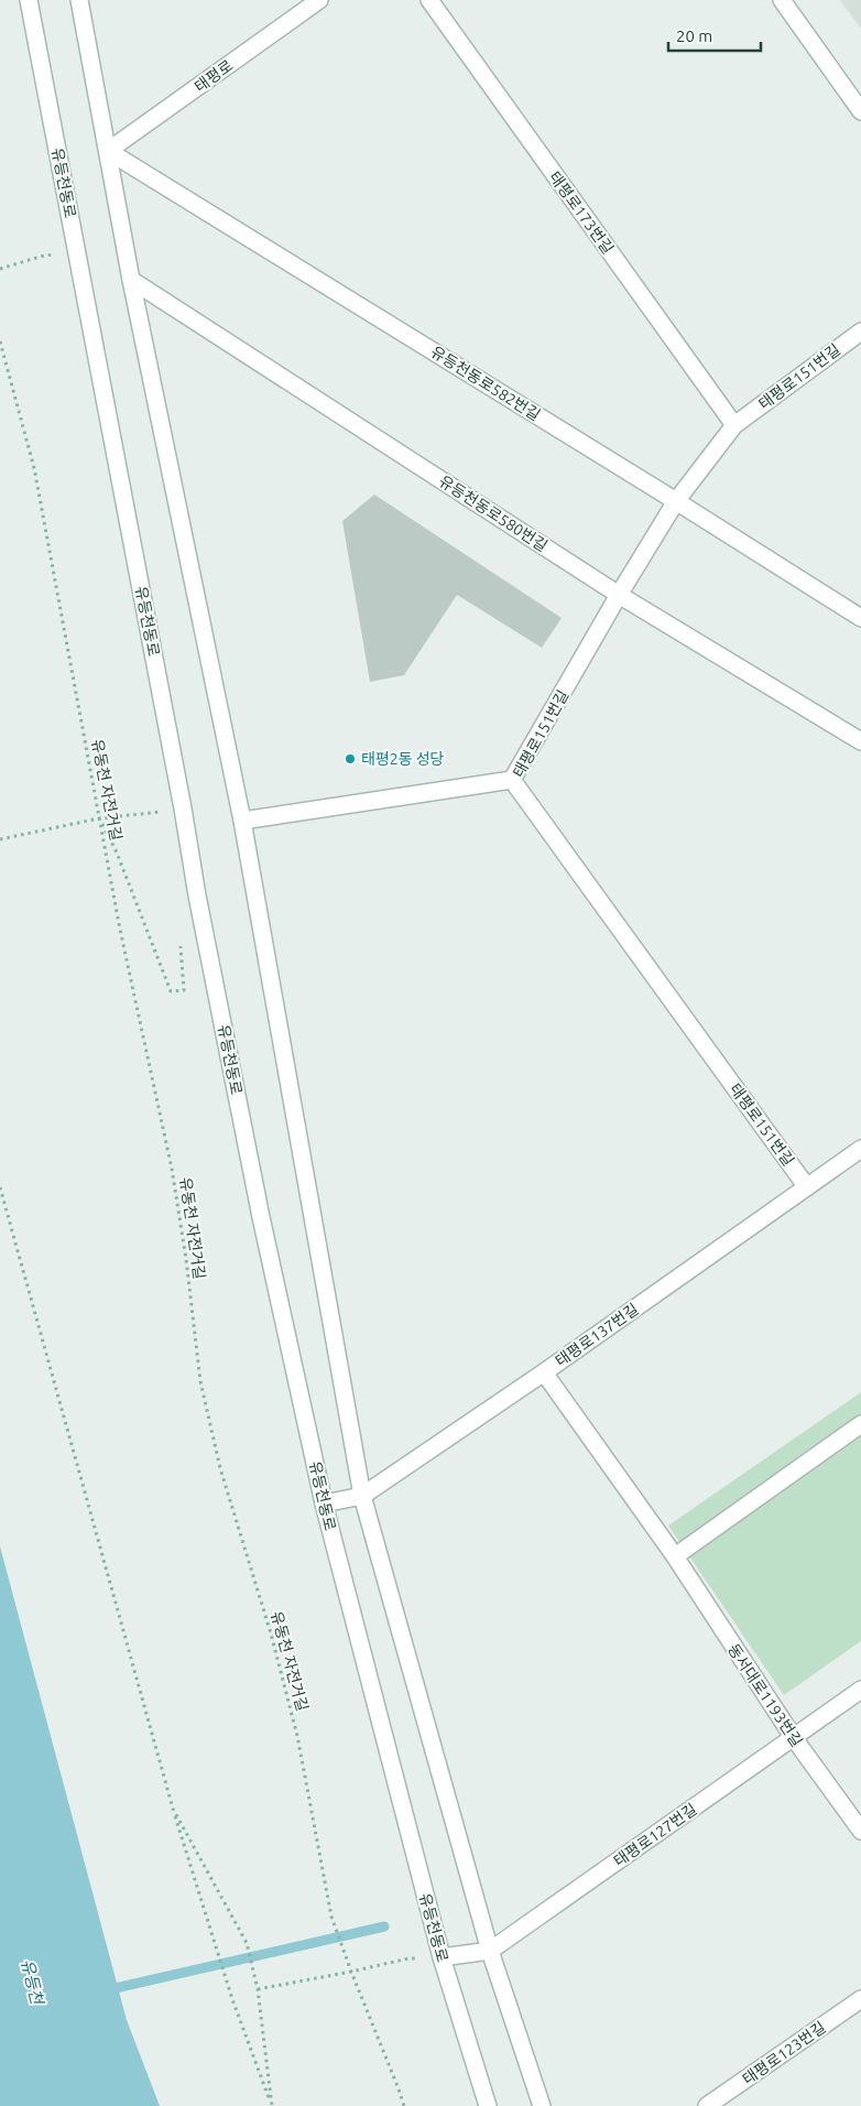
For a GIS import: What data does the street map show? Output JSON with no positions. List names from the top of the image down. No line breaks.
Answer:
{"streets":{"street":["태평로","유등천동로","태평로173번길","태평로151번길","유등천동로582번길","유등천동로580번길","태평로137번길","동서대로1193번길","태평로127번길","태평로123번길"],"path":["유동천 자전거길"]},"crossings":[["태평로","유등천동로582번길"],["유등천동로","태평로137번길"],["유등천동로","태평로127번길"],["태평로173번길","태평로151번길"],["태평로151번길","유등천동로582번길"],["태평로151번길","유등천동로580번길"],["태평로151번길","태평로137번길"],["태평로137번길","동서대로1193번길"],["동서대로1193번길","태평로127번길"]],"water":["유등천"],"places":["태평2동 성당"],"scale_bar":"20 m"}
